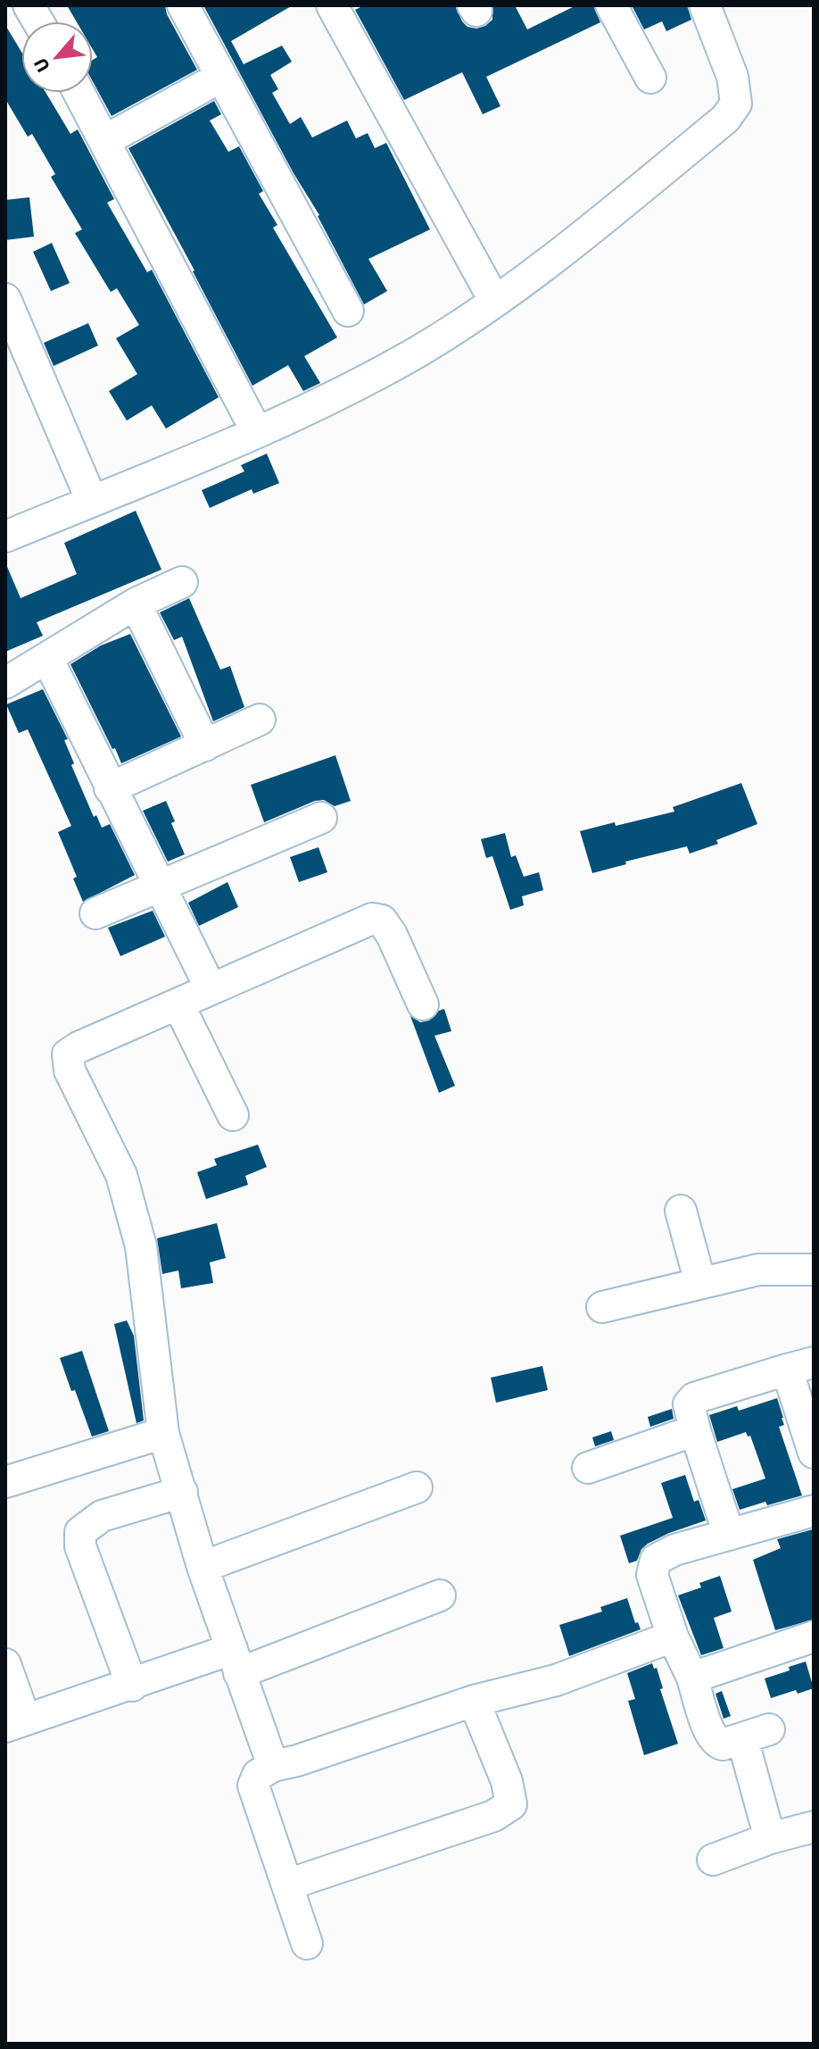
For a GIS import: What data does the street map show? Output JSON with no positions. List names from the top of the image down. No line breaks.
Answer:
{"north":"bottom left"}
